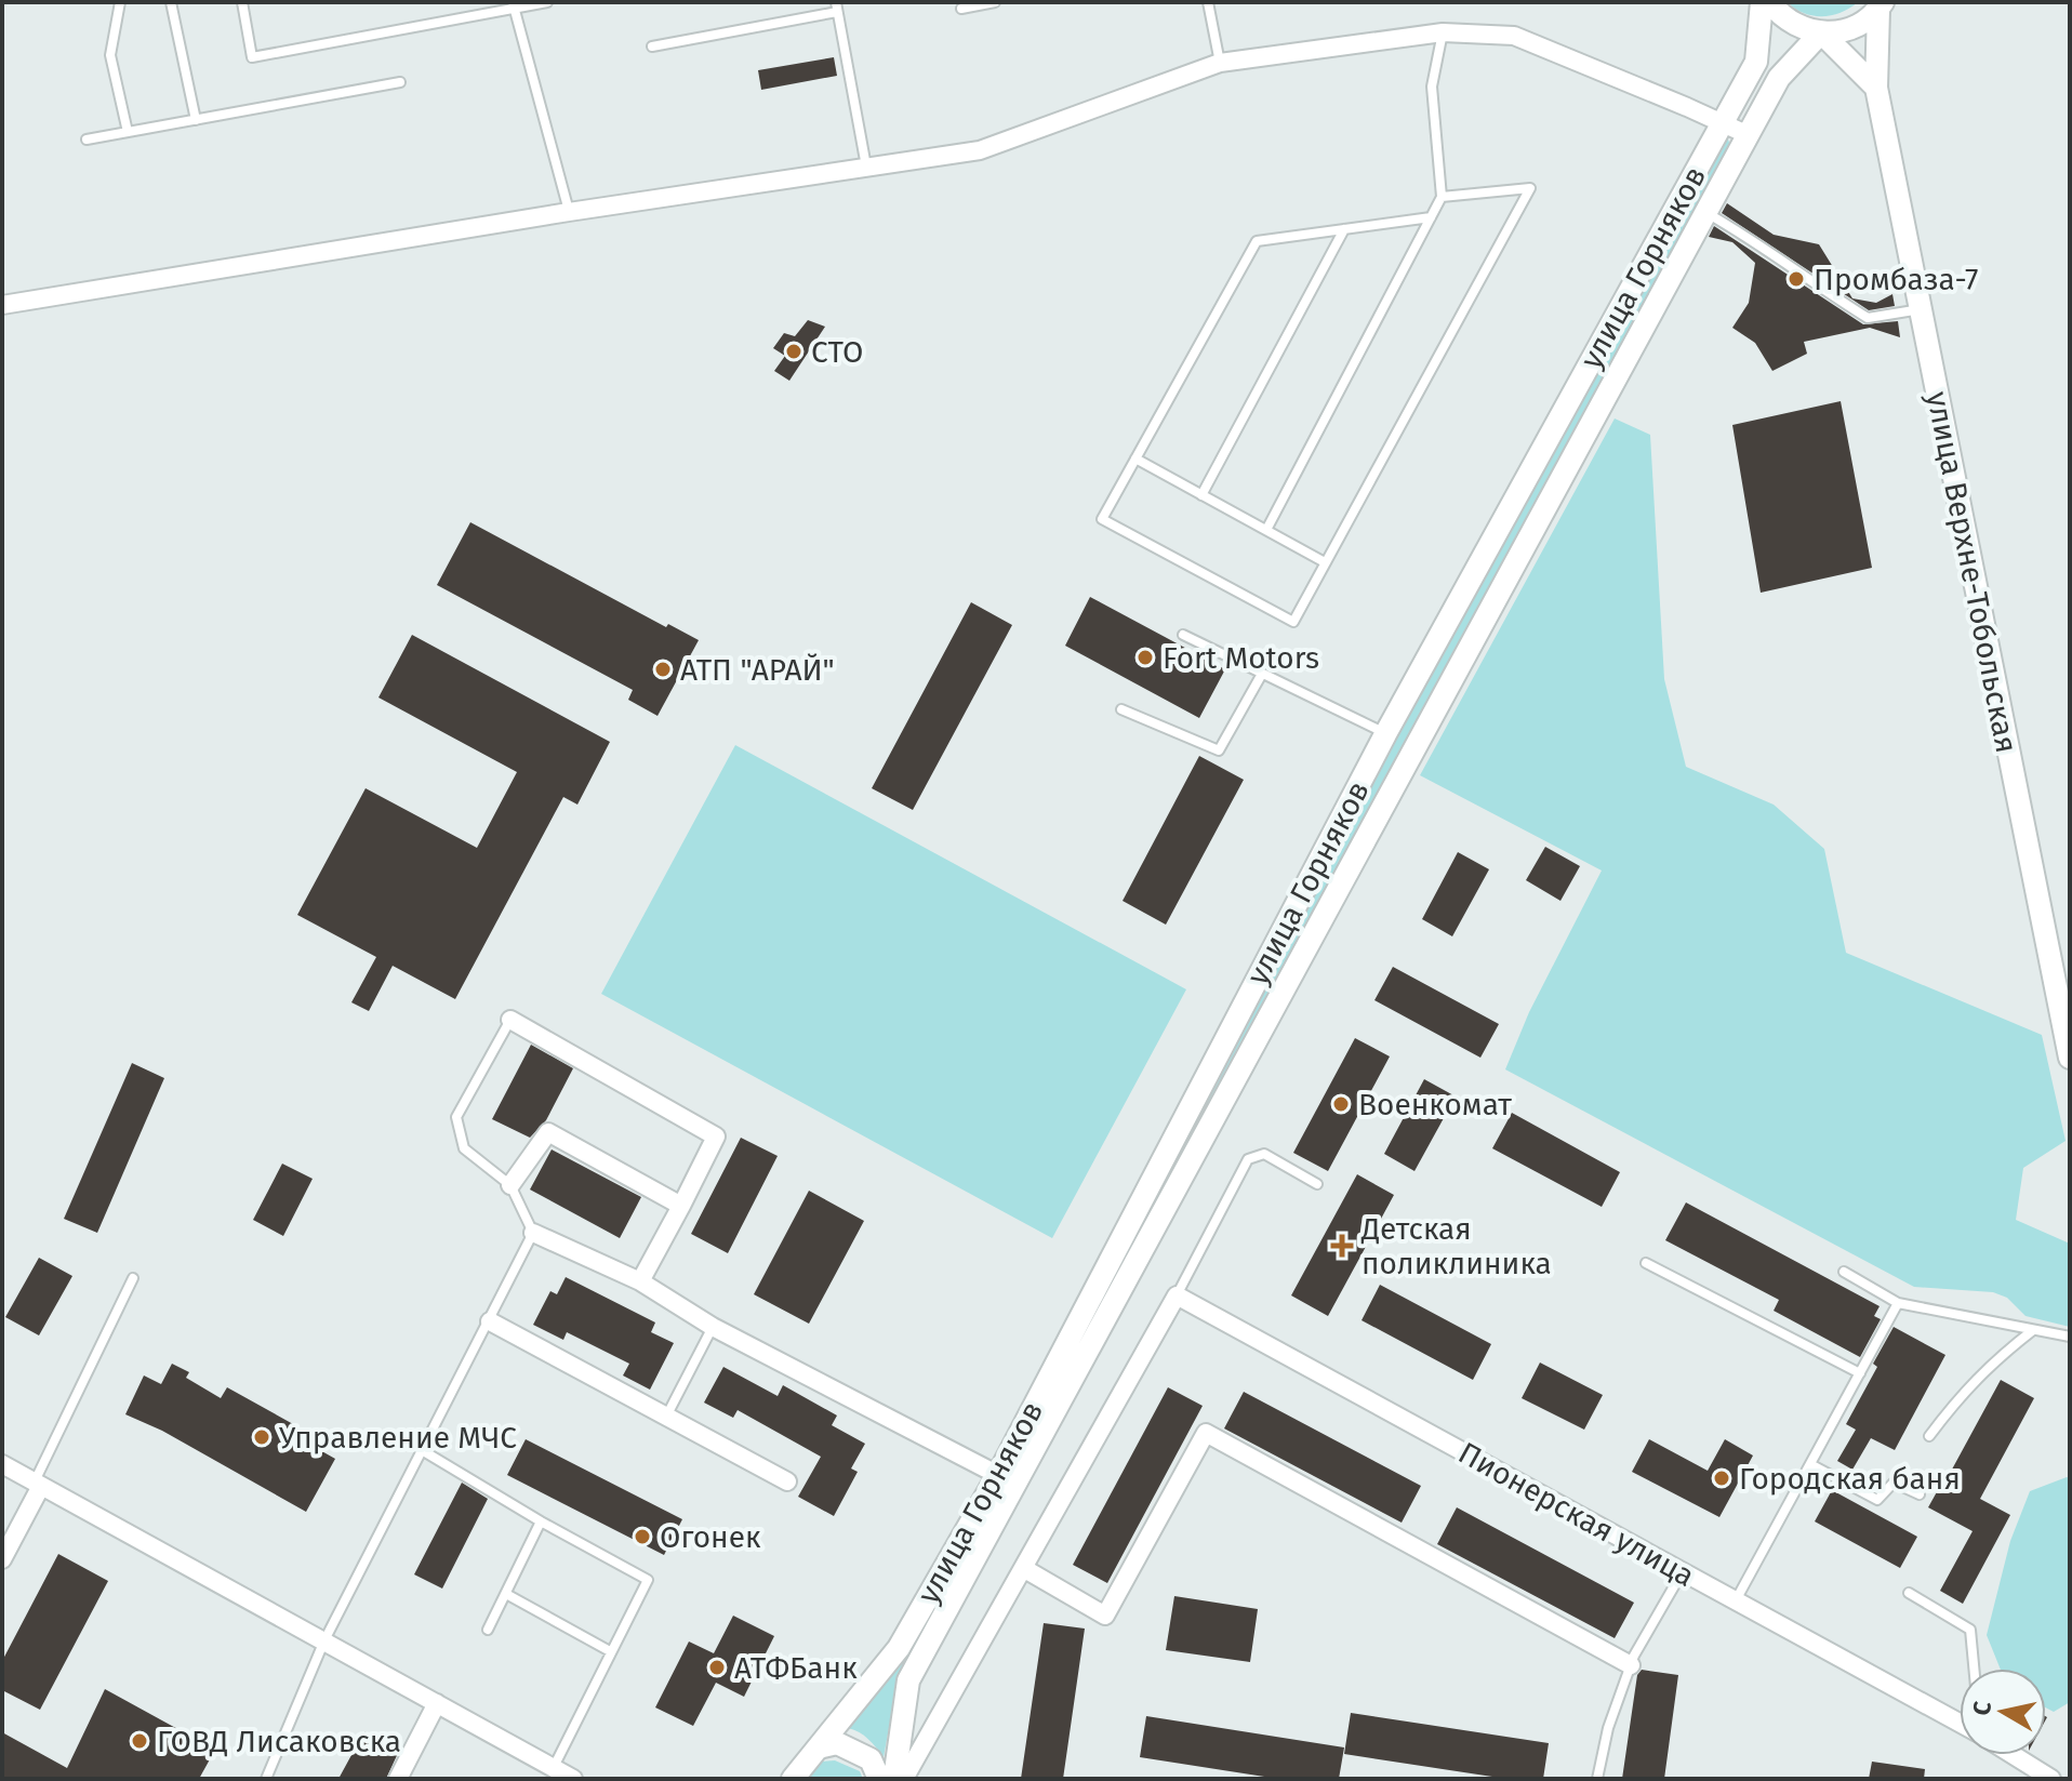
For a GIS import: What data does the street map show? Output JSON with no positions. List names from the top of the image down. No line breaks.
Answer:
{"streets":{"street":["улица Горняков","улица Верхне-Тобольская","Пионерская улица"]},"places":{"other":["Промбаза-7","СТО","Fort Motors","АТП \"АРАЙ\"","Военкомат","Управление МЧС","Городская баня","Огонек","АТФБанк","ГОВД Лисаковска"],"health":["Детская поликлиника"]},"north":"left"}
